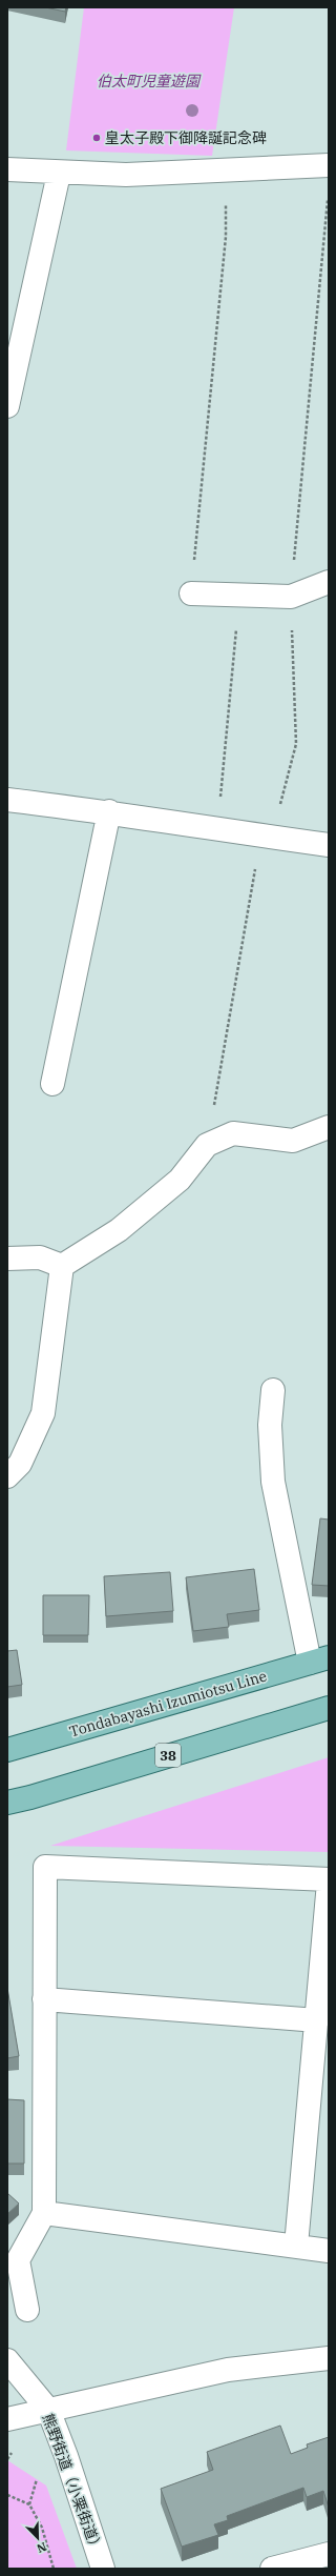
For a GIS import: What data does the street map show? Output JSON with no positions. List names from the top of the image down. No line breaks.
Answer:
{"streets":{"main road":["Tondabayashi Izumiotsu Line","38"],"street":["熊野街道（小栗街道）"]},"parks":["伯太町児童遊園"],"places":["皇太子殿下御降誕記念碑"],"north":"bottom right"}
